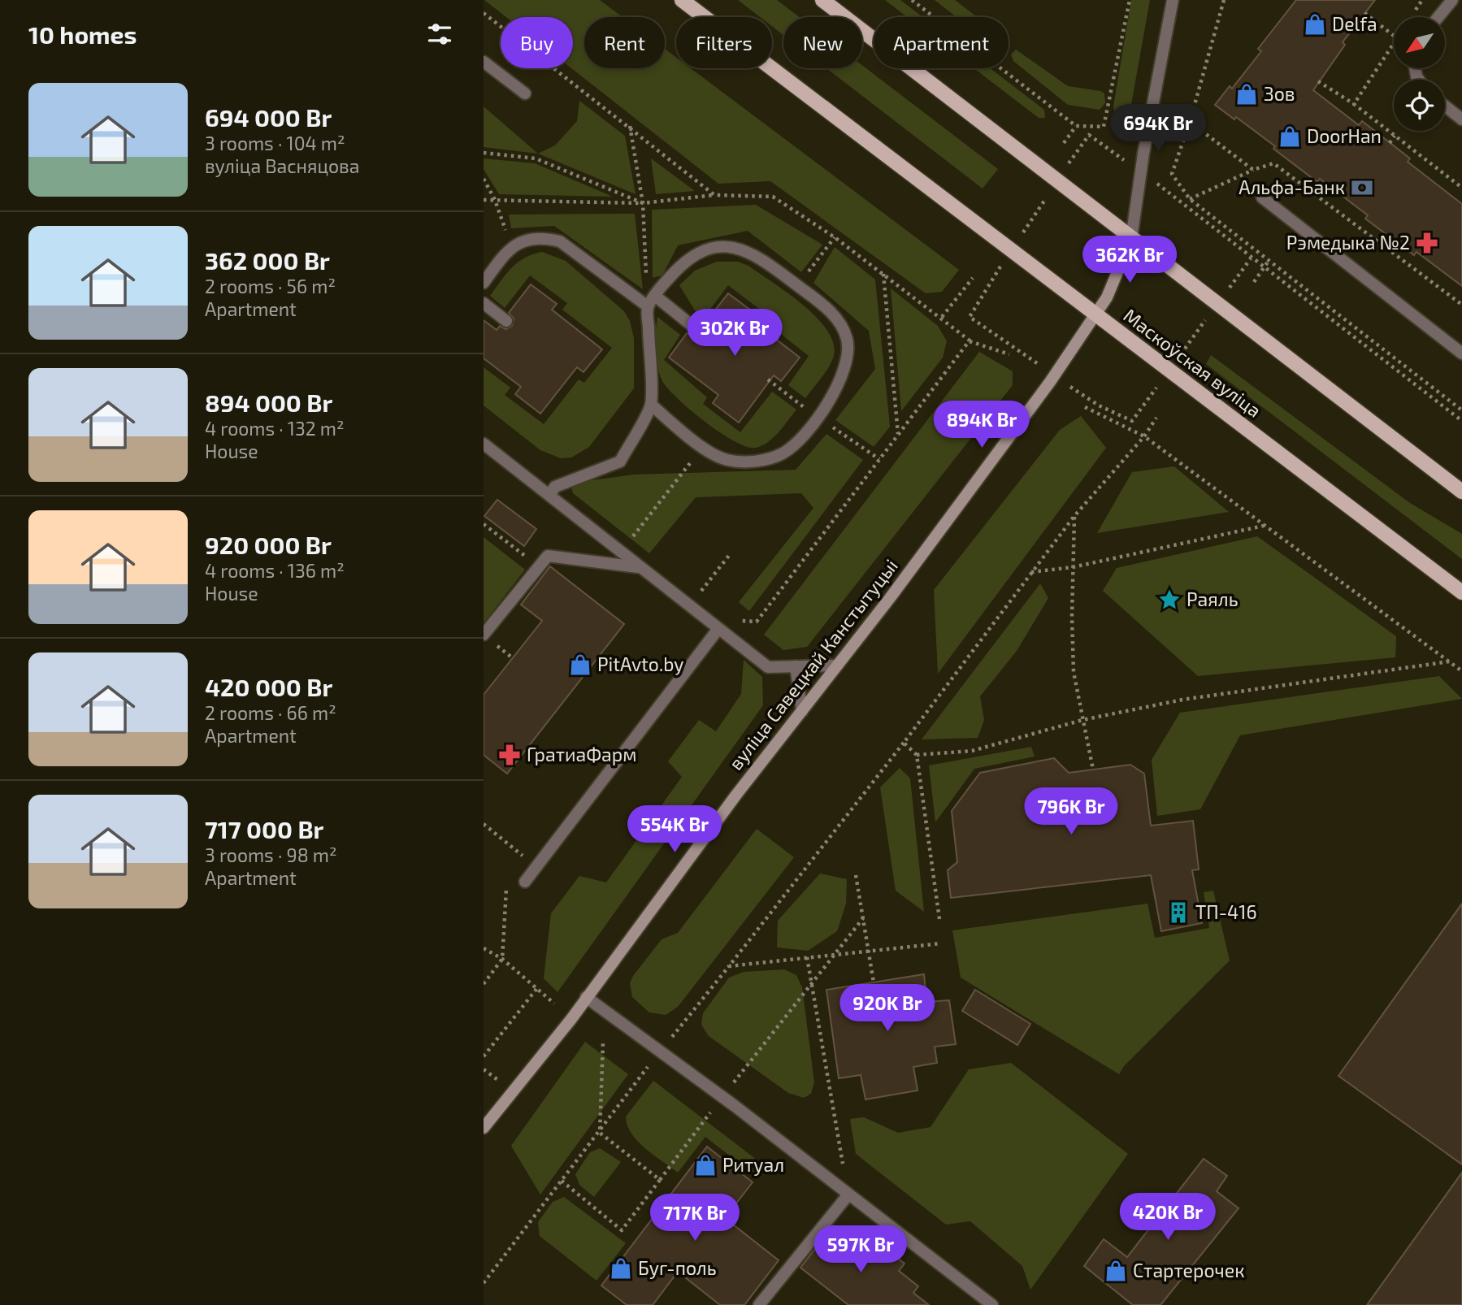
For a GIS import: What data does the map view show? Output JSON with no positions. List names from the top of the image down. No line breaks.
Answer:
{"streets":{"main road":["Маскоўская вуліца","вуліца Савецкай Канстытуцыі"]},"crossings":[["Маскоўская вуліца","вуліца Савецкай Канстытуцыі"]],"places":{"shop":["Delfa","Зов","DoorHan","PitAvto.by","Ритуал","Буг-поль","Стартерочек"],"bank":["Альфа-Банк"],"pharmacy":["Рэмедыка №2","ГратиаФарм"],"place":["Раяль"],"building":["ТП-416"]},"north":"bottom left","page":{"heading":"10 homes","chip":["Buy","Rent","Filters","New","Apartment"],"list":[{"name":"694 000 Br","note":"3 rooms · 104 m² · вуліца Васняцова"},{"name":"362 000 Br","note":"2 rooms · 56 m² · Apartment"},{"name":"894 000 Br","note":"4 rooms · 132 m² · House"},{"name":"920 000 Br","note":"4 rooms · 136 m² · House"},{"name":"420 000 Br","note":"2 rooms · 66 m² · Apartment"},{"name":"717 000 Br","note":"3 rooms · 98 m² · Apartment"}],"price":["694K Br","362K Br","302K Br","894K Br","796K Br","554K Br","920K Br","420K Br","717K Br","597K Br"]}}
